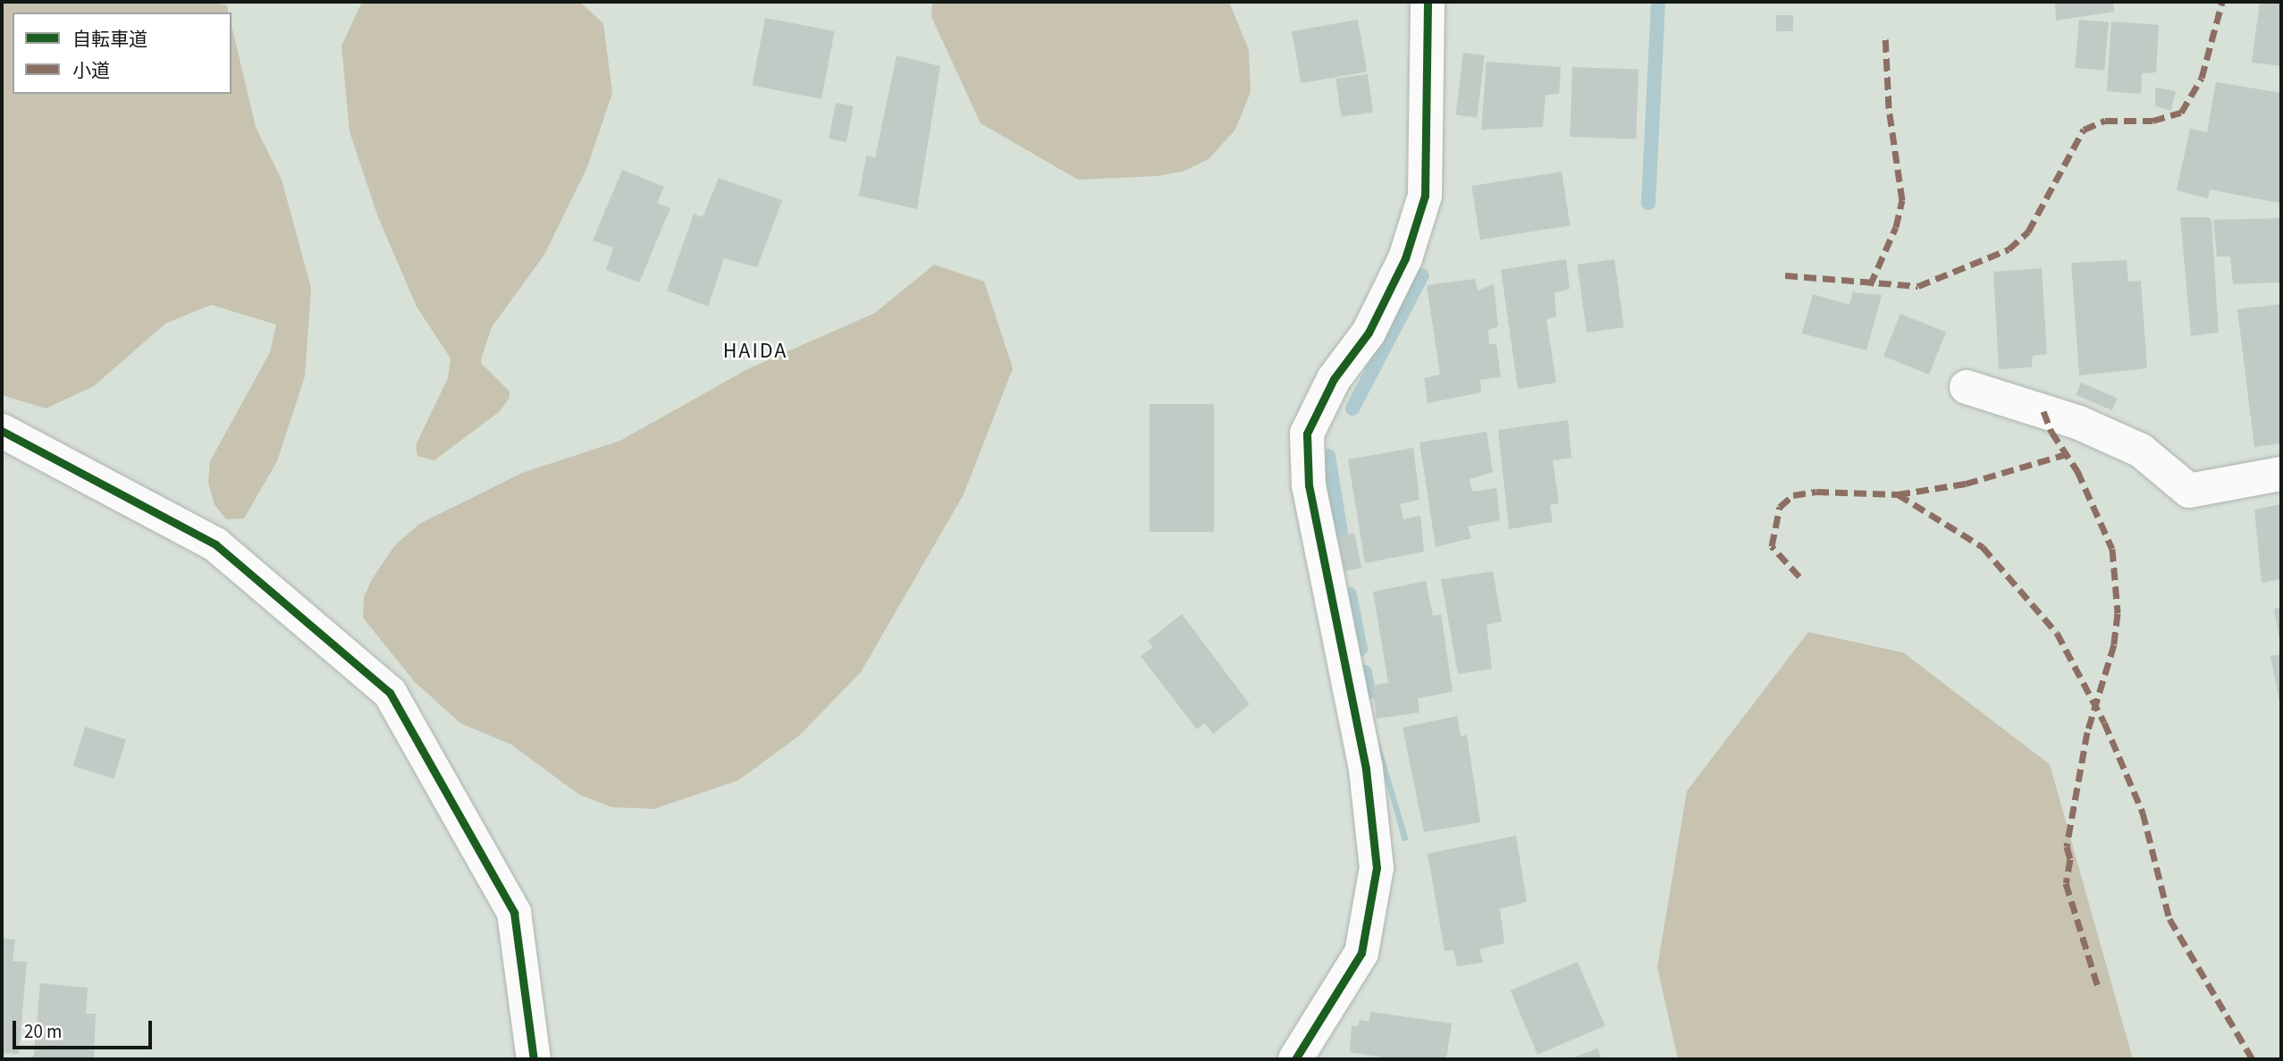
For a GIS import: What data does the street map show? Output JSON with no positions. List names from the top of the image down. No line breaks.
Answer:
{"districts":["HAIDA"],"legend":["自転車道","小道"],"scale_bar":"20 m"}
